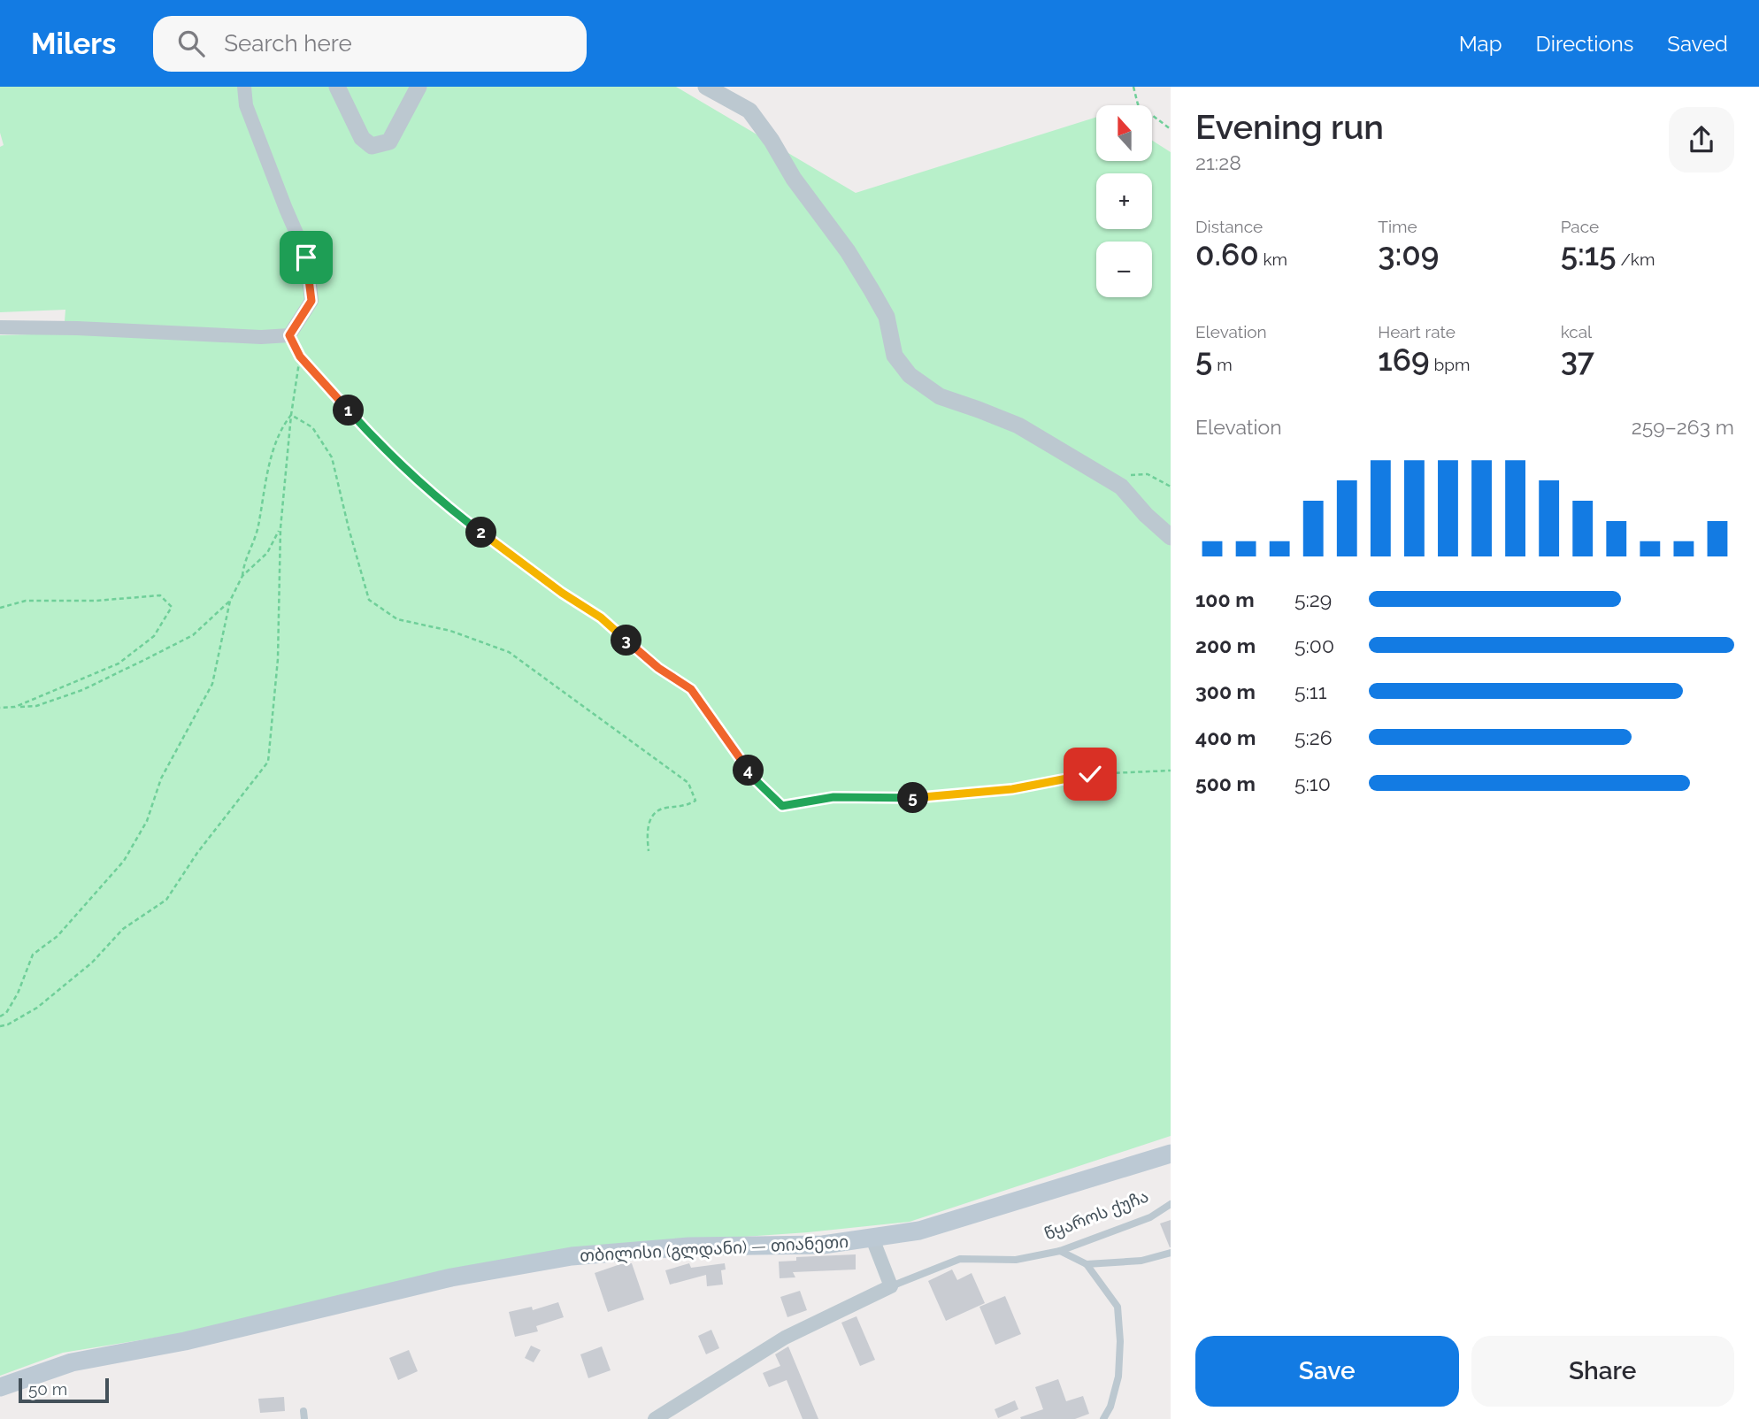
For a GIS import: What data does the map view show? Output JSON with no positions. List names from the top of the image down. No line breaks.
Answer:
{"streets":{"main road":["თბილისი (გლდანი) — თიანეთი"],"street":["წყაროს ქუჩა"]},"scale_bar":"50 m","north":"top","page":{"header":"Milers","search":"Search here","nav":["Map","Directions","Saved"],"heading":["Evening run","21:28"],"map_buttons":["+","−"],"stats":[["Distance","0.60 km"],["Time","3:09"],["Pace","5:15 /km"],["Elevation","5 m"],["Heart rate","169 bpm"],["kcal","37"]],"pins":["1","2","3","4","5"],"chart":["Elevation","259–263 m"],"list":[{"name":"100 m","note":"5:29"},{"name":"200 m","note":"5:00"},{"name":"300 m","note":"5:11"},{"name":"400 m","note":"5:26"},{"name":"500 m","note":"5:10"}],"buttons":["Save","Share"],"scale":"50 m"}}
